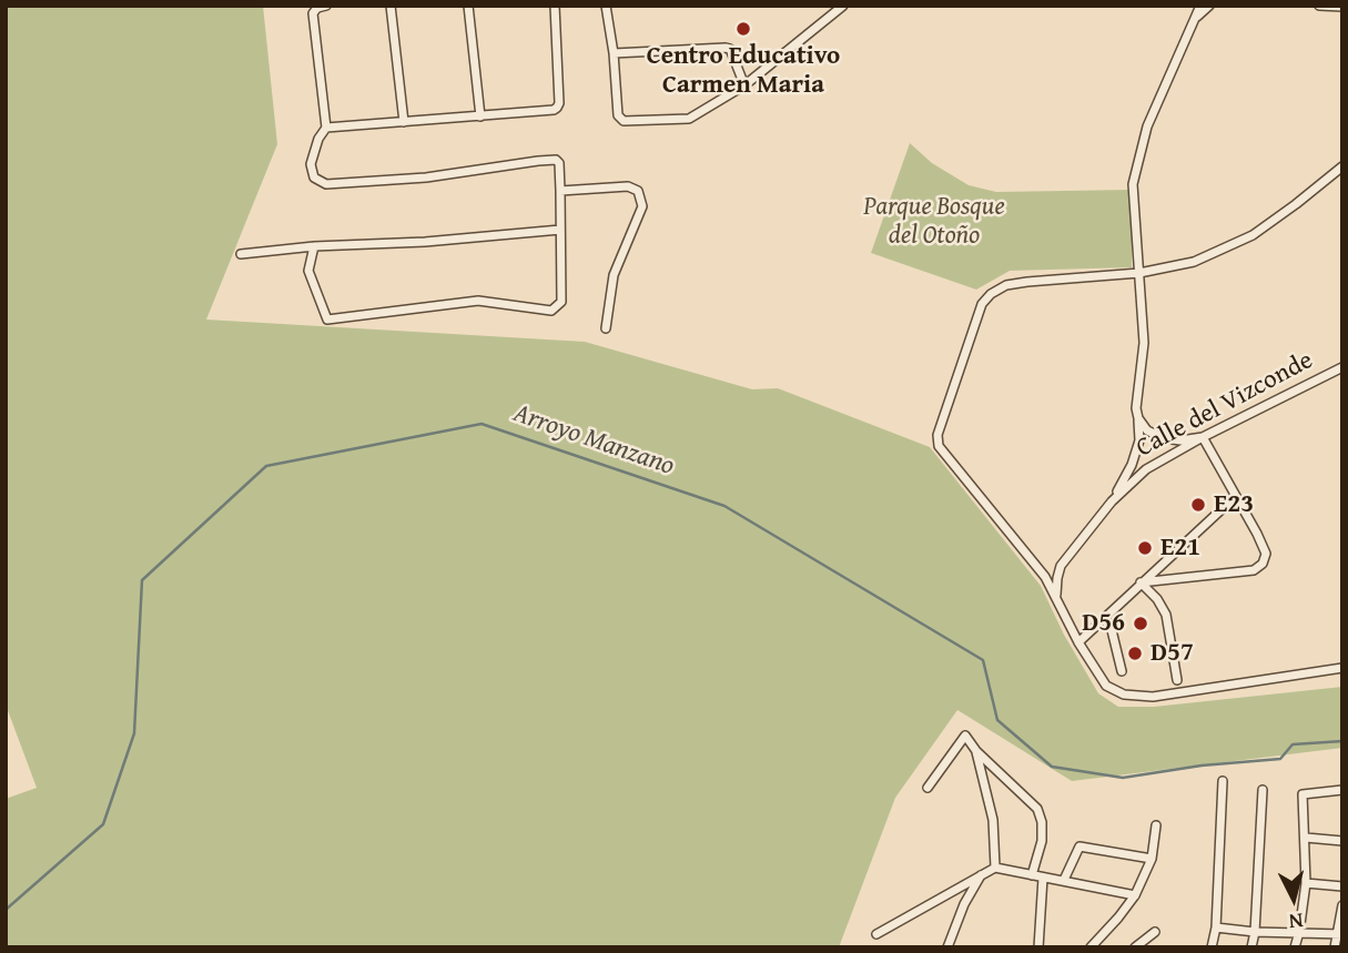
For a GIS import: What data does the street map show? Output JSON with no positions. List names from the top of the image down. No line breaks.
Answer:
{"streets":{"street":["Calle del Vizconde"]},"water":["Arroyo Manzano"],"parks":["Parque Bosque del Otoño"],"places":["Centro Educativo Carmen Maria","E23","E21","D56","D57"],"north":"bottom"}
